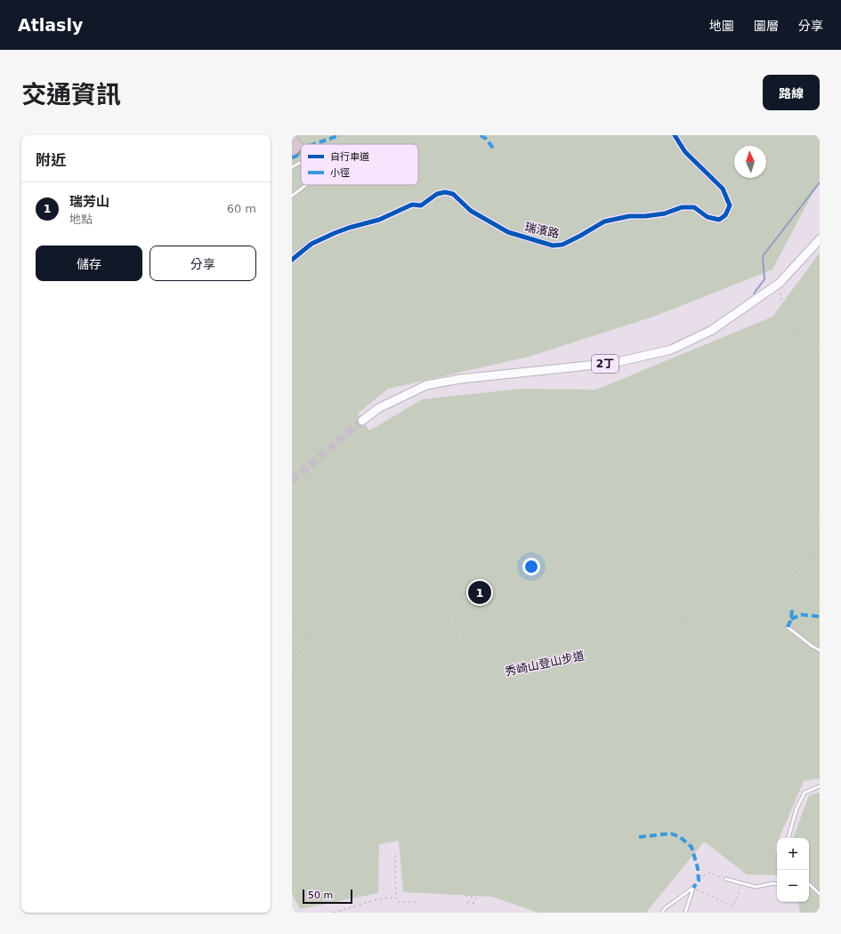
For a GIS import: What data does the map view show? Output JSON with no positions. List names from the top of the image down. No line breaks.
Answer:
{"streets":{"main road":["2丁"],"street":["瑞濱路"],"path":["秀崎山登山步道"]},"legend":["自行車道","小徑"],"scale_bar":"50 m","north":"top","page":{"header":"Atlasly","nav":["地圖","圖層","分享"],"title":"交通資訊","buttons":["路線",["儲存","分享"]],"heading":"附近","list":[{"mark":"1","name":"瑞芳山","note":"地點","value":"60 m"}],"pins":"1","map_buttons":["+","−"],"scale":"50 m"}}
